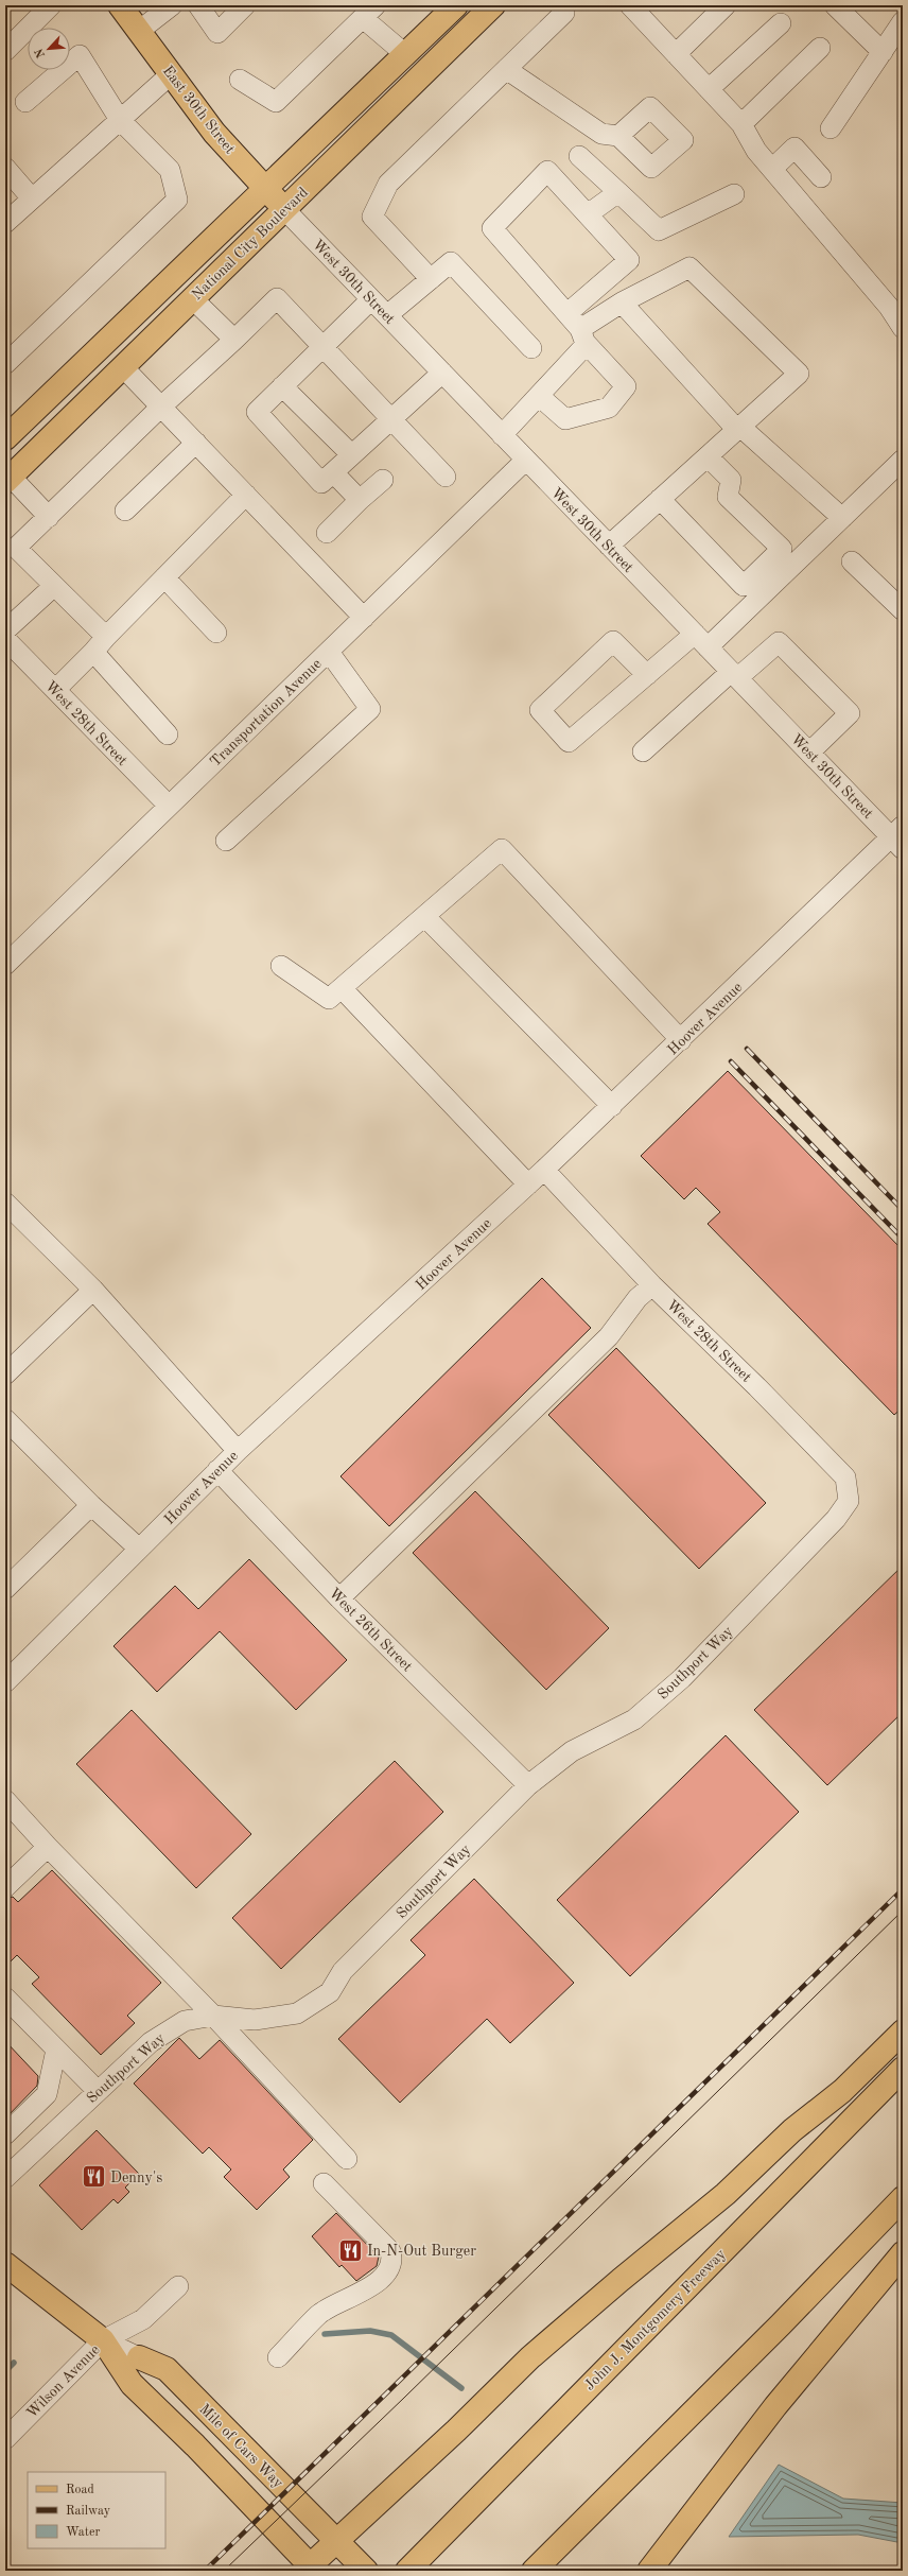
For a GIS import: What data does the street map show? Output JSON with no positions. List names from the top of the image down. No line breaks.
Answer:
{"streets":{"main road":["East 30th Street","National City Boulevard","John J. Montgomery Freeway","Mile of Cars Way"],"street":["West 30th Street","Transportation Avenue","West 28th Street","Hoover Avenue","West 26th Street","Southport Way","Wilson Avenue"]},"crossings":[["East 30th Street","National City Boulevard"],["East 30th Street","West 30th Street"],["National City Boulevard","West 30th Street"],["West 30th Street","Transportation Avenue"],["West 30th Street","Hoover Avenue"],["Transportation Avenue","West 28th Street"],["West 28th Street","Hoover Avenue"],["West 28th Street","Southport Way"],["Hoover Avenue","West 26th Street"],["West 26th Street","Southport Way"],["Wilson Avenue","Mile of Cars Way"]],"places":{"restaurant":["Denny's","In-N-Out Burger"]},"legend":["Road","Railway","Water"],"north":"bottom left"}
